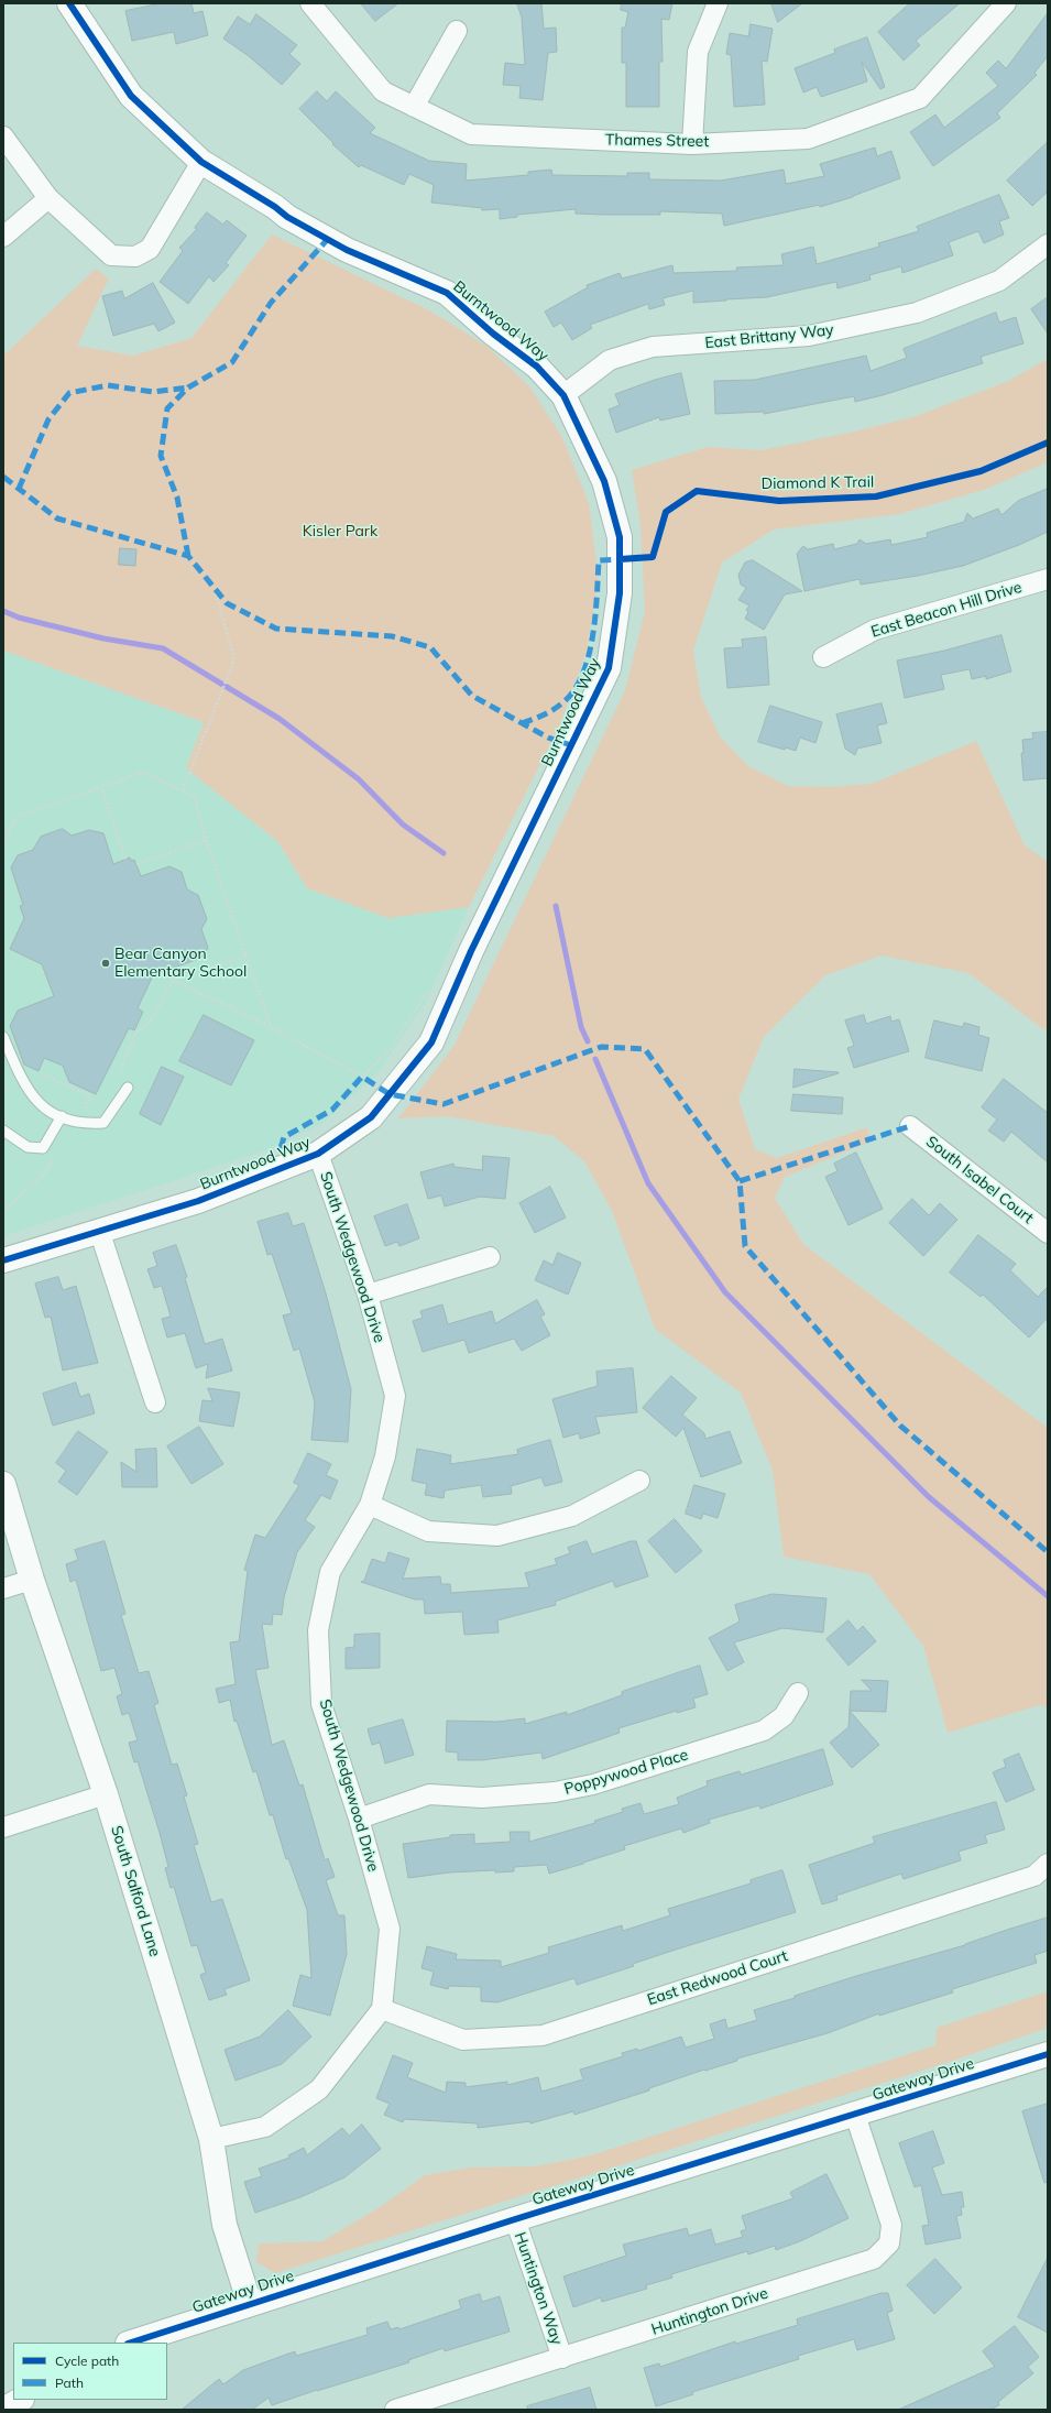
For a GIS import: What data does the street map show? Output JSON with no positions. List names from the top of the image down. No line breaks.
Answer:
{"streets":{"street":["Thames Street","Burntwood Way","East Brittany Way","East Beacon Hill Drive","South Isabel Court","South Wedgewood Drive","Poppywood Place","South Salford Lane","East Redwood Court","Gateway Drive","Huntington Way","Huntington Drive"],"cycle path":["Diamond K Trail"]},"crossings":[["Burntwood Way","East Brittany Way"],["Burntwood Way","South Wedgewood Drive"],["South Wedgewood Drive","Poppywood Place"],["South Wedgewood Drive","East Redwood Court"],["South Salford Lane","Gateway Drive"],["Gateway Drive","Huntington Way"],["Gateway Drive","Huntington Drive"],["Huntington Way","Huntington Drive"]],"parks":["Kisler Park"],"places":["Bear Canyon Elementary School"],"legend":["Cycle path","Path"]}
